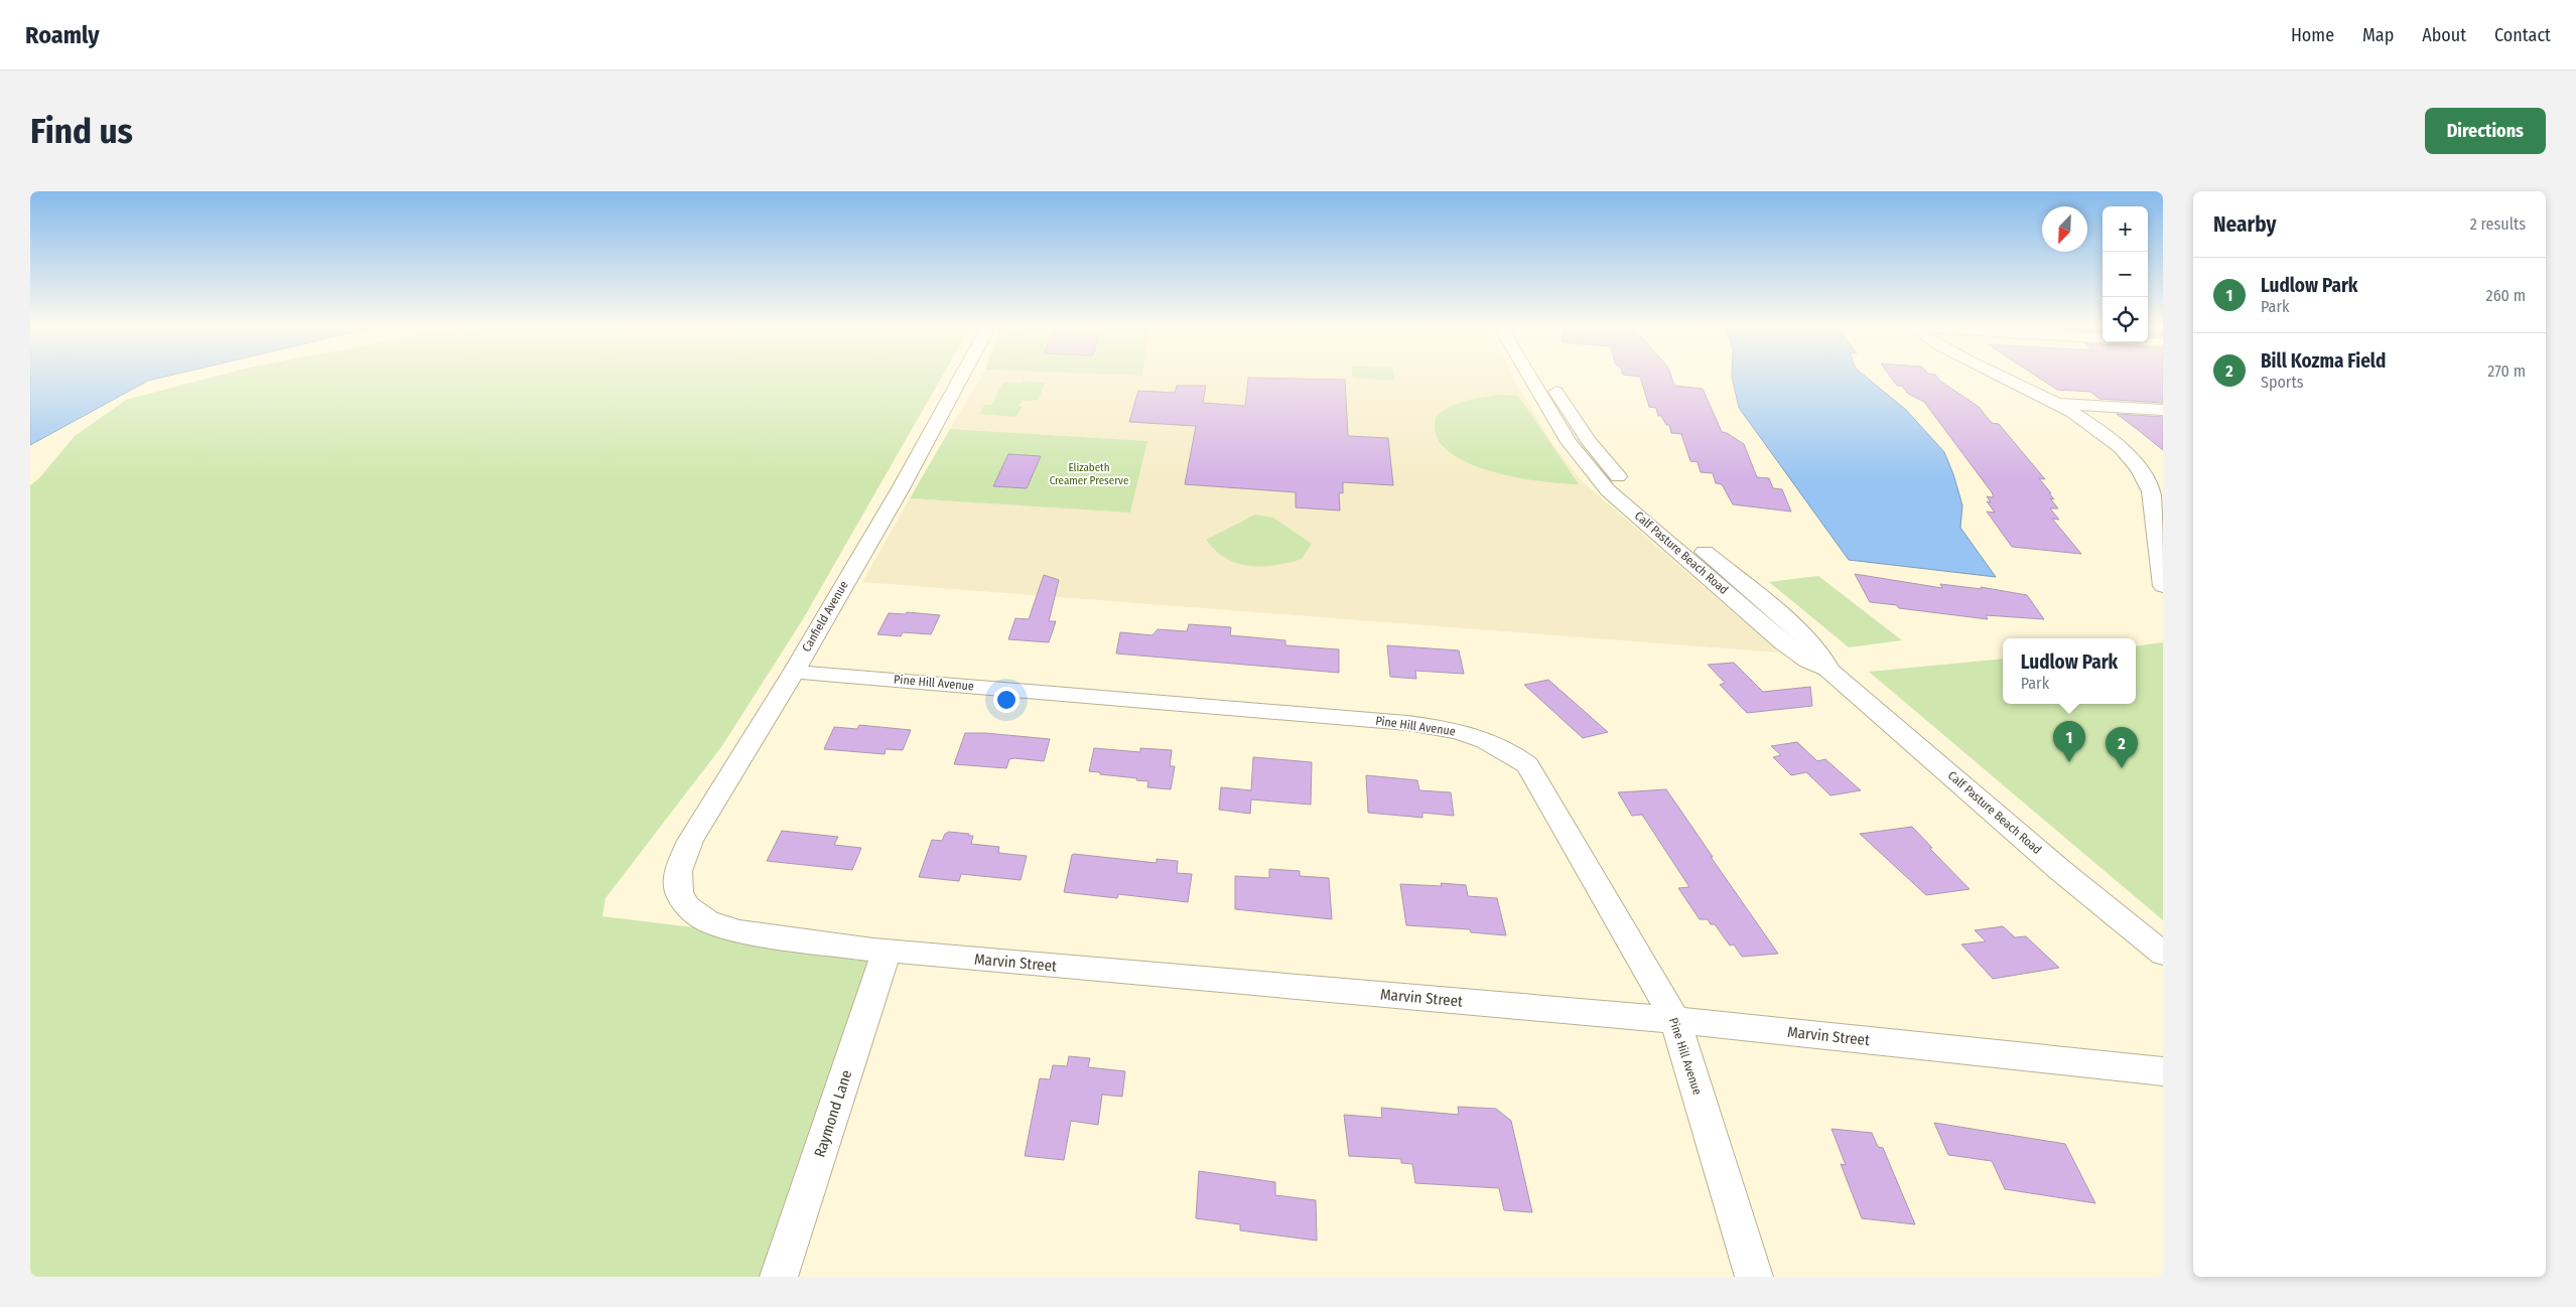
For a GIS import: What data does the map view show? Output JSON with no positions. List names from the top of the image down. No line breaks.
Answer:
{"streets":{"street":["Calf Pasture Beach Road","Canfield Avenue","Pine Hill Avenue","Marvin Street","Raymond Lane"]},"crossings":[["Canfield Avenue","Pine Hill Avenue"],["Canfield Avenue","Marvin Street"],["Pine Hill Avenue","Marvin Street"],["Marvin Street","Raymond Lane"]],"parks":["Elizabeth Creamer Preserve"],"north":"bottom left","page":{"header":"Roamly","nav":["Home","Map","About","Contact"],"buttons":"Directions","title":"Find us","heading":["Nearby","2 results"],"map_buttons":["+","−"],"list":[{"mark":"1","name":"Ludlow Park","note":"Park","value":"260 m"},{"mark":"2","name":"Bill Kozma Field","note":"Sports","value":"270 m"}],"popup":["Ludlow Park","Park"],"pins":["1","2"]}}
